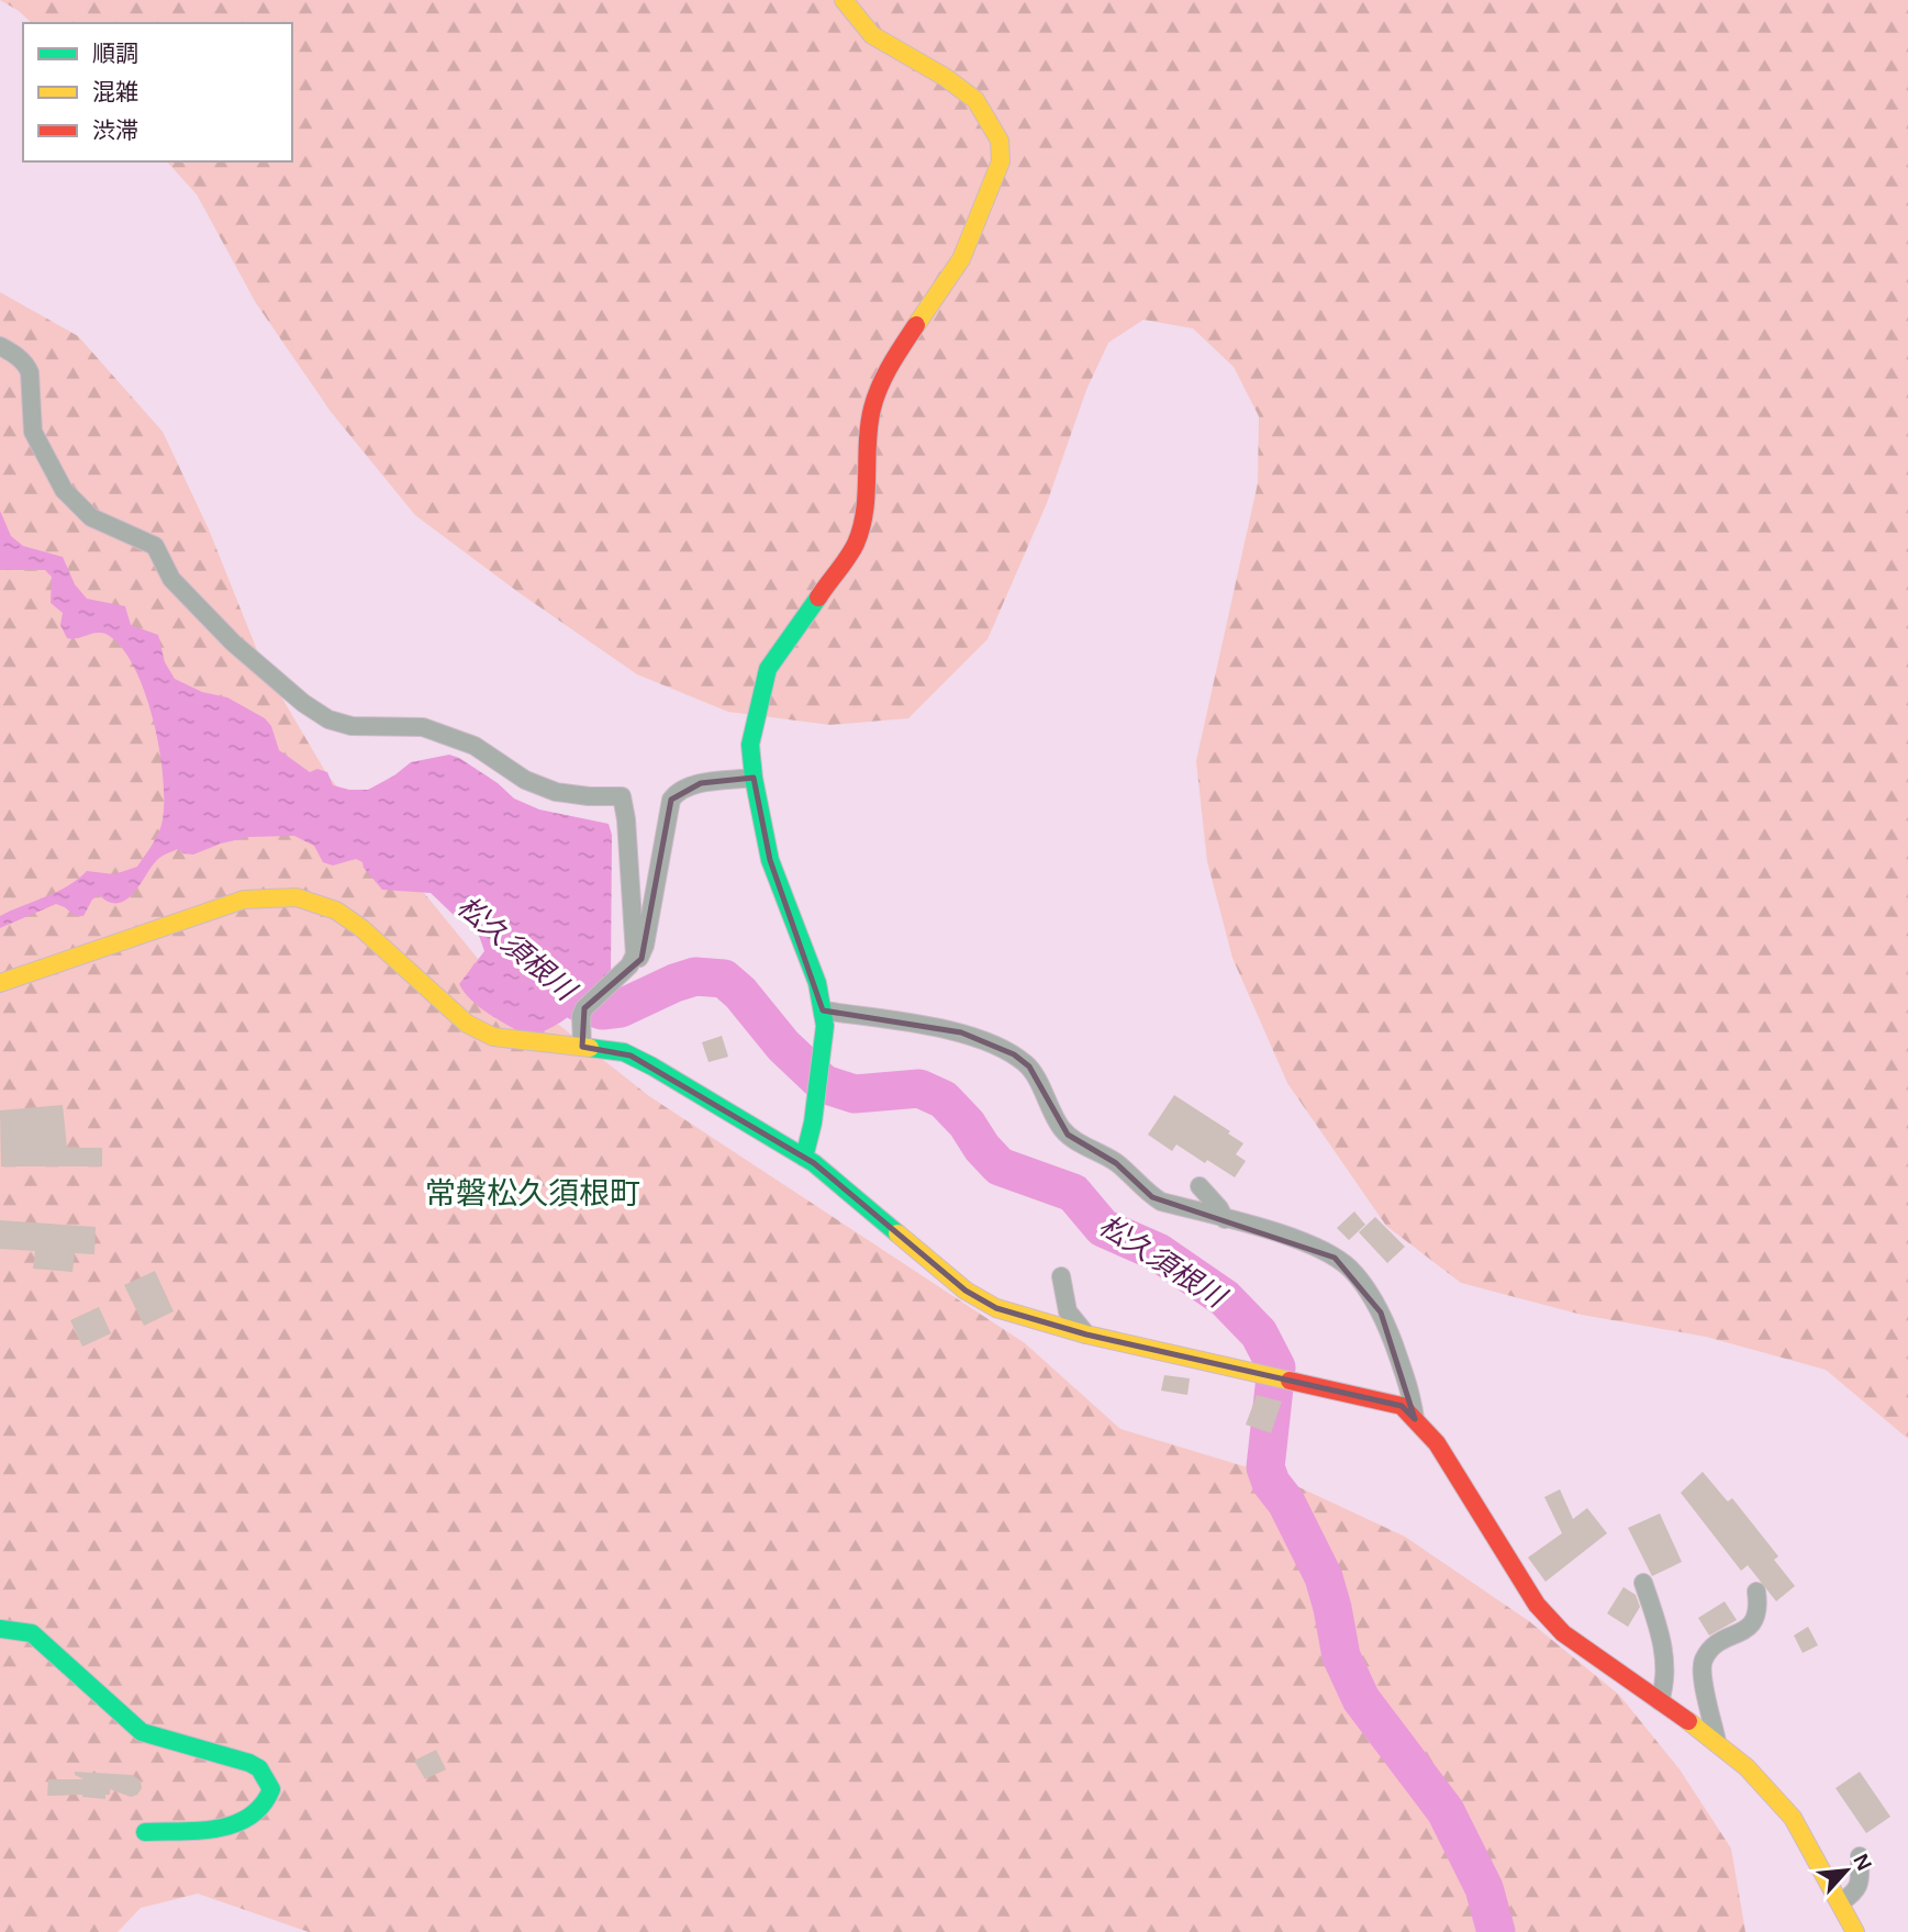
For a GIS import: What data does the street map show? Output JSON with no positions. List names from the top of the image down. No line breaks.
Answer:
{"districts":["常磐松久須根町"],"water":["松久須根川"],"legend":["順調","混雑","渋滞"],"north":"top right"}
